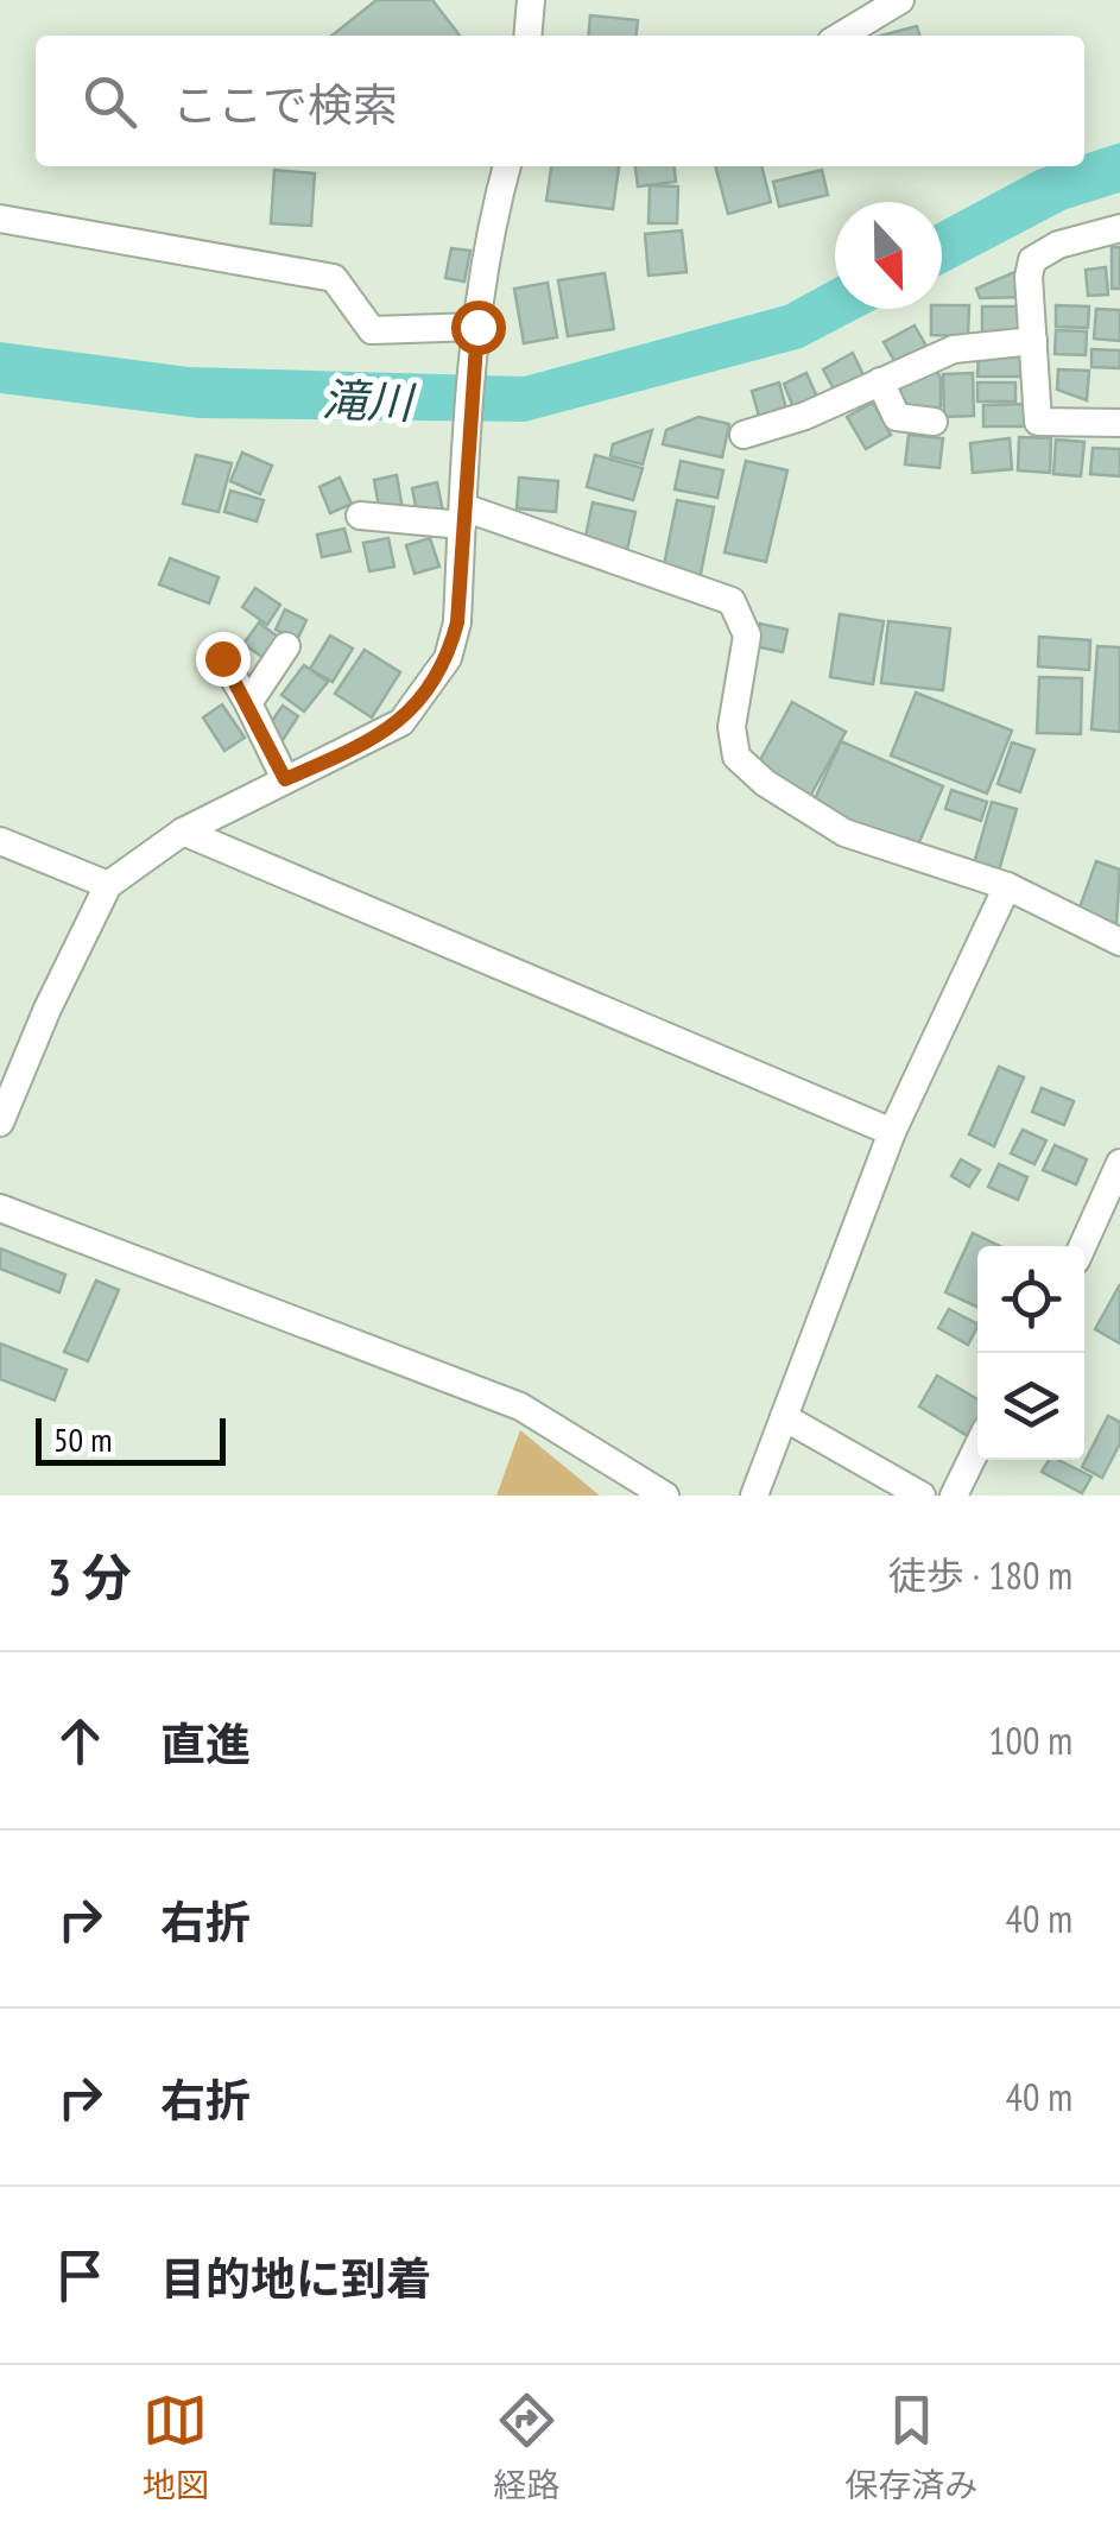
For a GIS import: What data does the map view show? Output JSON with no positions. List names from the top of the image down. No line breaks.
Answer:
{"water":["滝川"],"scale_bar":"50 m","north":"bottom","page":{"search":"ここで検索","scale":"50 m","heading":["3 分","徒歩 · 180 m"],"list":[["直進","100 m"],["右折","40 m"],["右折","40 m"],"目的地に到着"],"nav":["地図","経路","保存済み"]}}
